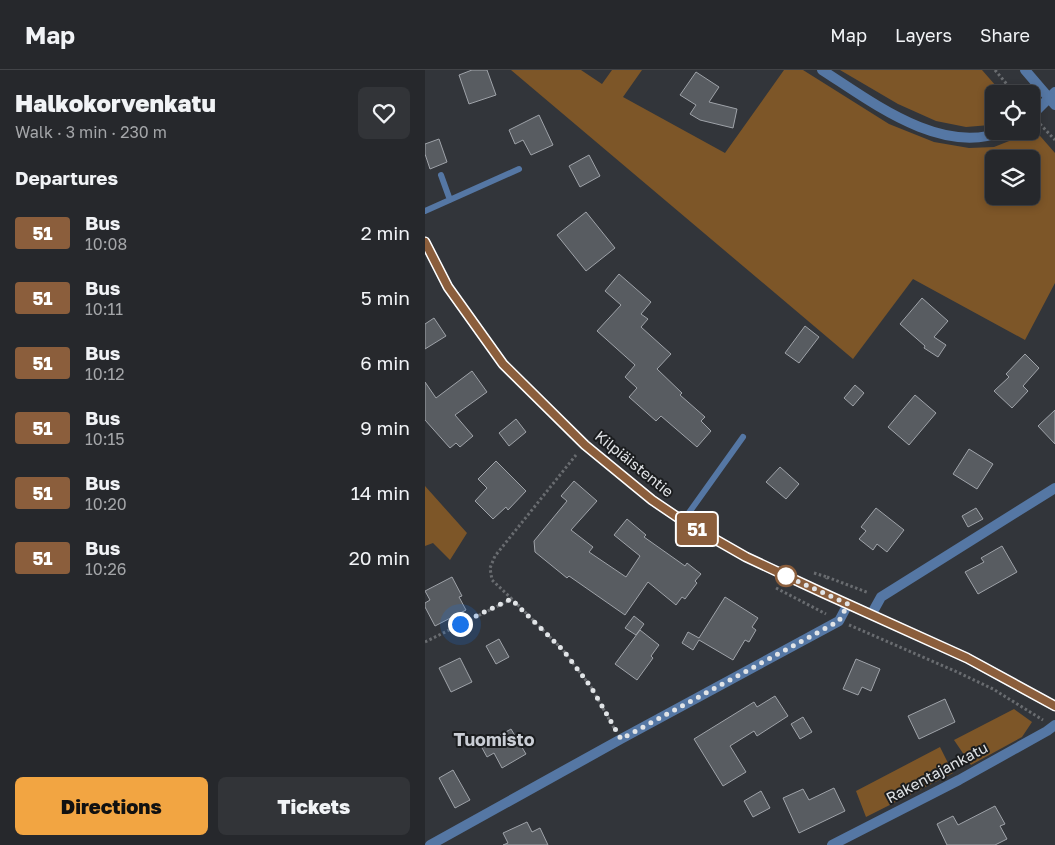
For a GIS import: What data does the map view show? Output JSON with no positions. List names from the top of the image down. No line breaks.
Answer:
{"streets":{"street":["Kilpiäistentie","Rakentajankatu"]},"districts":["Tuomisto"],"lines":["bus line 51"],"page":{"header":"Map","nav":["Map","Layers","Share"],"heading":[["Halkokorvenkatu","Walk · 3 min · 230 m"],"Departures"],"on_map":"51","list":[{"mark":"51","name":"Bus","note":"10:08","value":"2 min"},{"mark":"51","name":"Bus","note":"10:11","value":"5 min"},{"mark":"51","name":"Bus","note":"10:12","value":"6 min"},{"mark":"51","name":"Bus","note":"10:15","value":"9 min"},{"mark":"51","name":"Bus","note":"10:20","value":"14 min"},{"mark":"51","name":"Bus","note":"10:26","value":"20 min"}],"buttons":["Directions","Tickets"]}}
